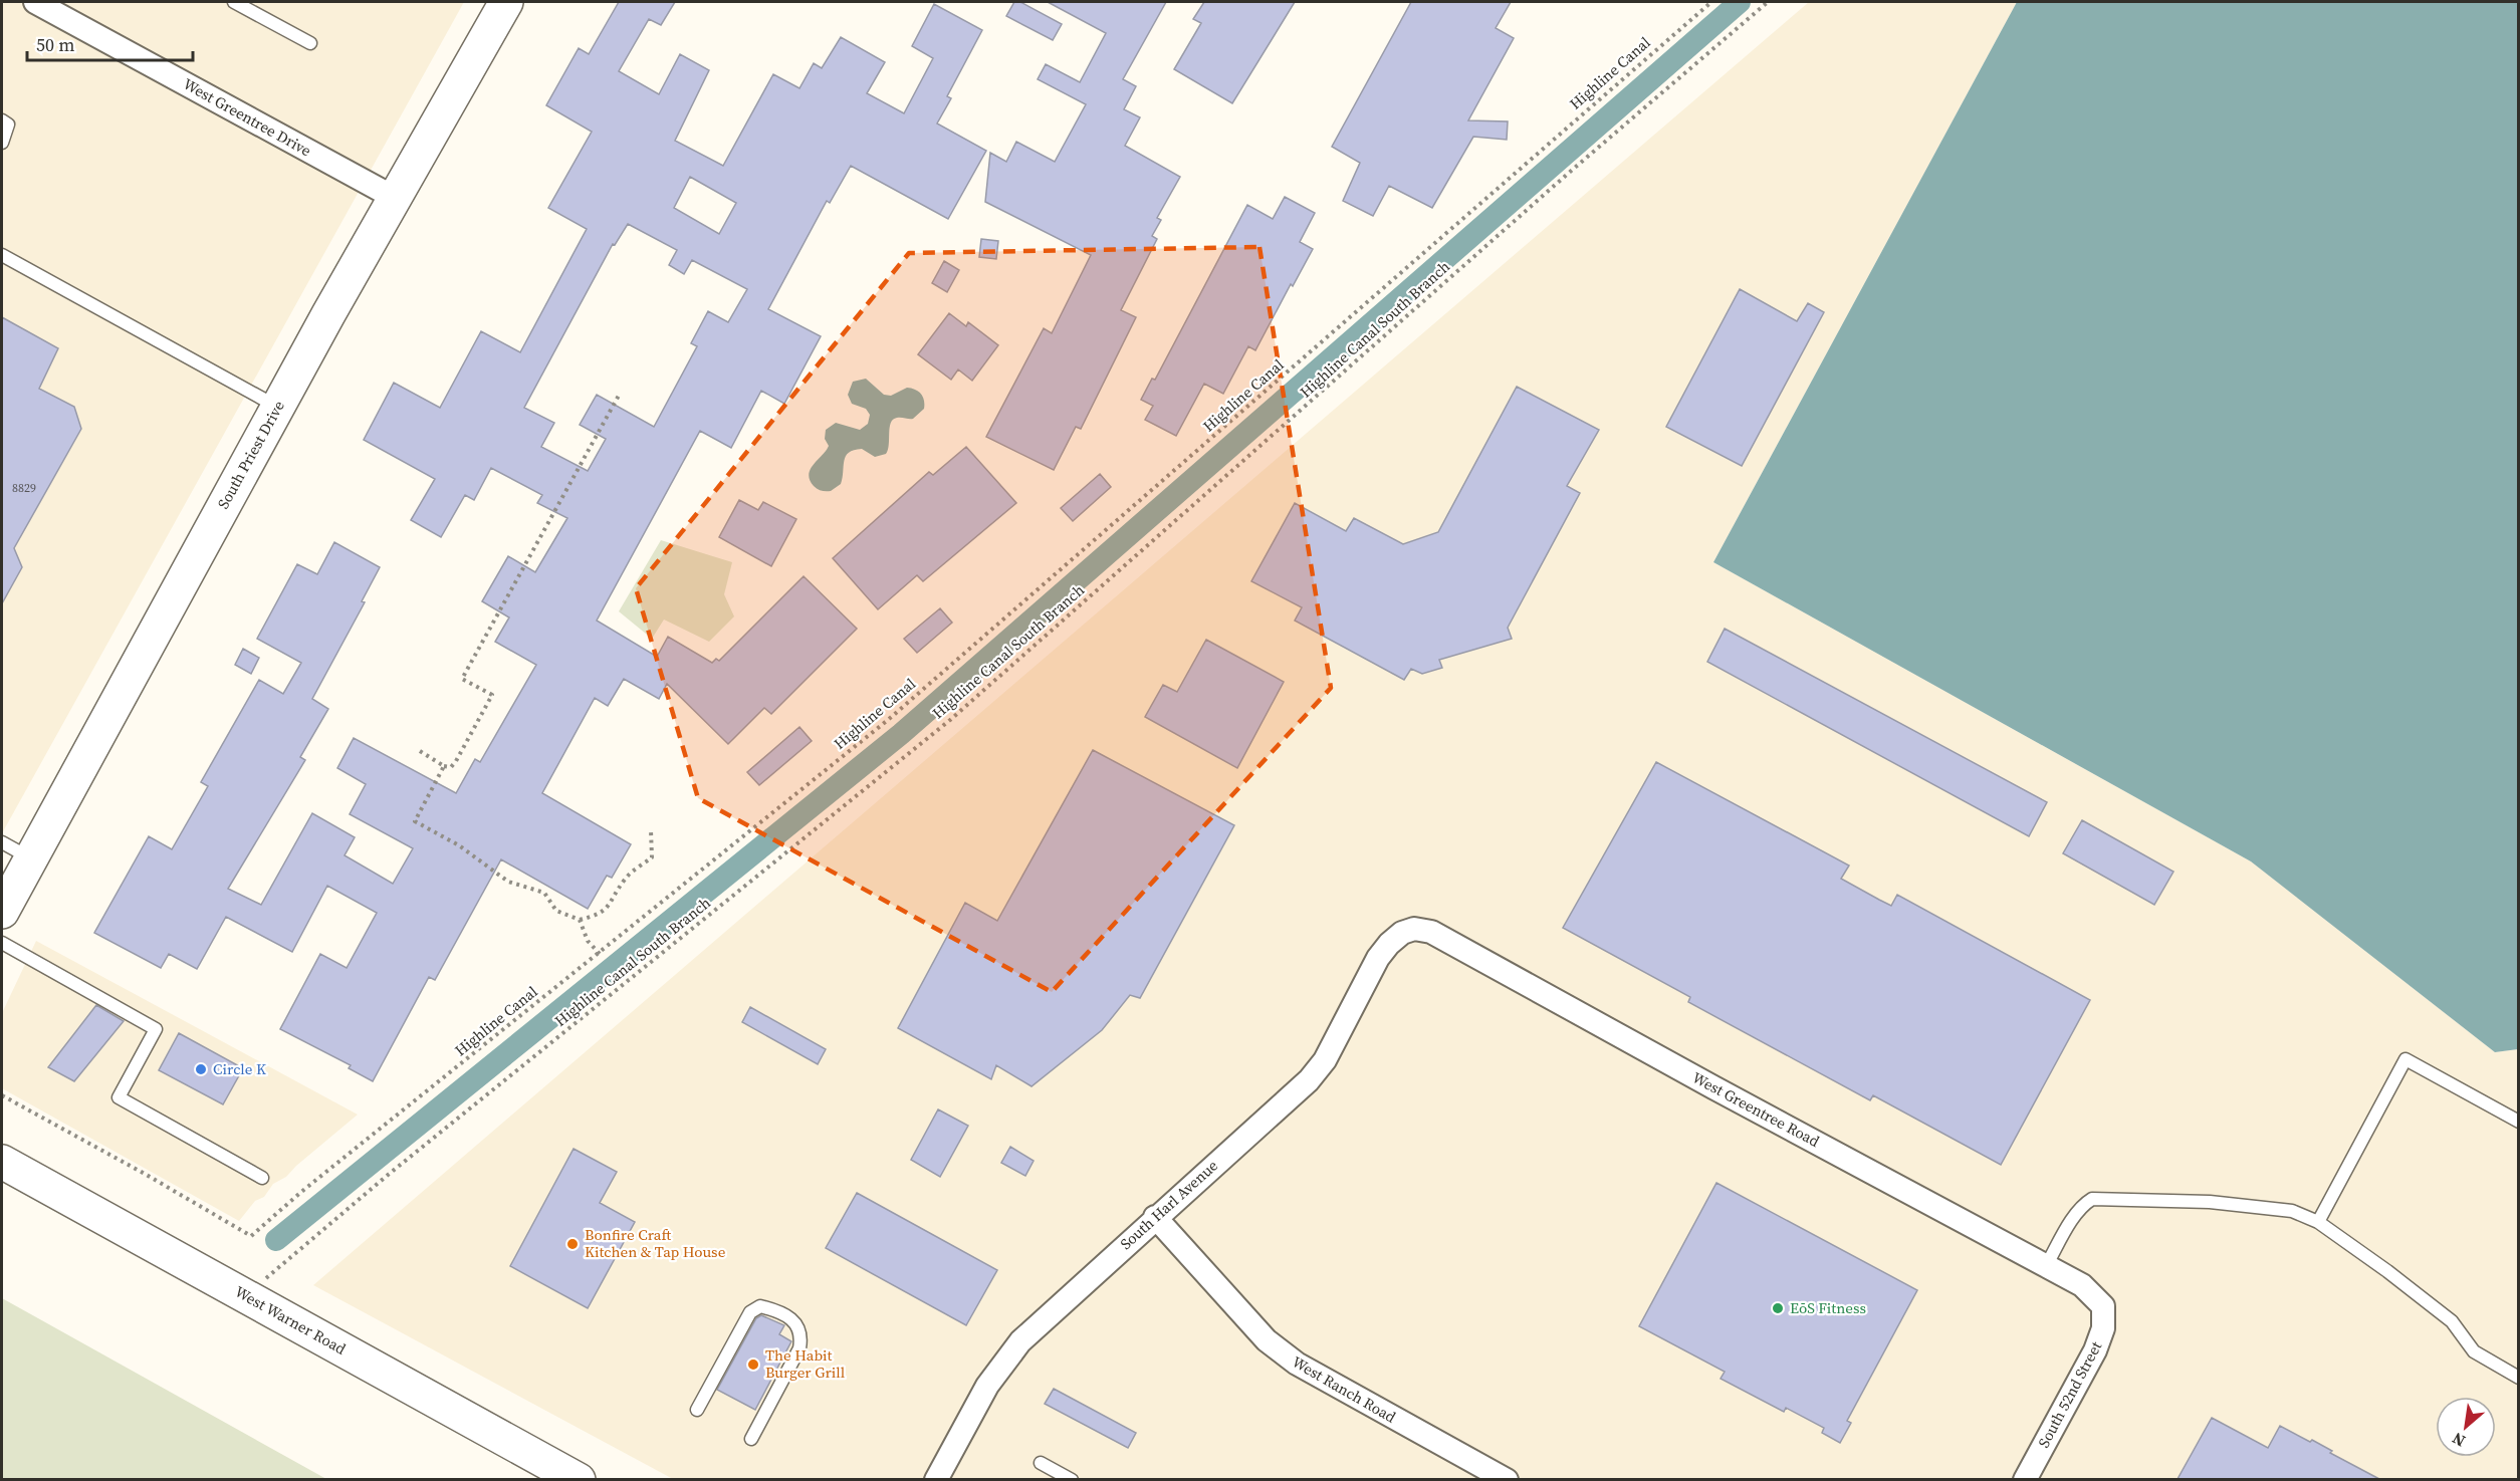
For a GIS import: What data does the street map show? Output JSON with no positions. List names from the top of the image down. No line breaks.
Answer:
{"streets":{"main road":["South Priest Drive","West Warner Road"],"street":["West Greentree Drive","West Greentree Road","South Harl Avenue","West Ranch Road","South 52nd Street"],"path":["Highline Canal","Highline Canal South Branch"]},"crossings":[["West Greentree Drive","South Priest Drive"],["Highline Canal South Branch","West Warner Road"],["West Greentree Road","South Harl Avenue"],["West Greentree Road","South 52nd Street"],["South Harl Avenue","West Ranch Road"]],"places":["Circle K","Bonfire Craft Kitchen & Tap House","EōS Fitness","The Habit Burger Grill"],"house_numbers":["8829"],"scale_bar":"50 m","north":"bottom left"}
